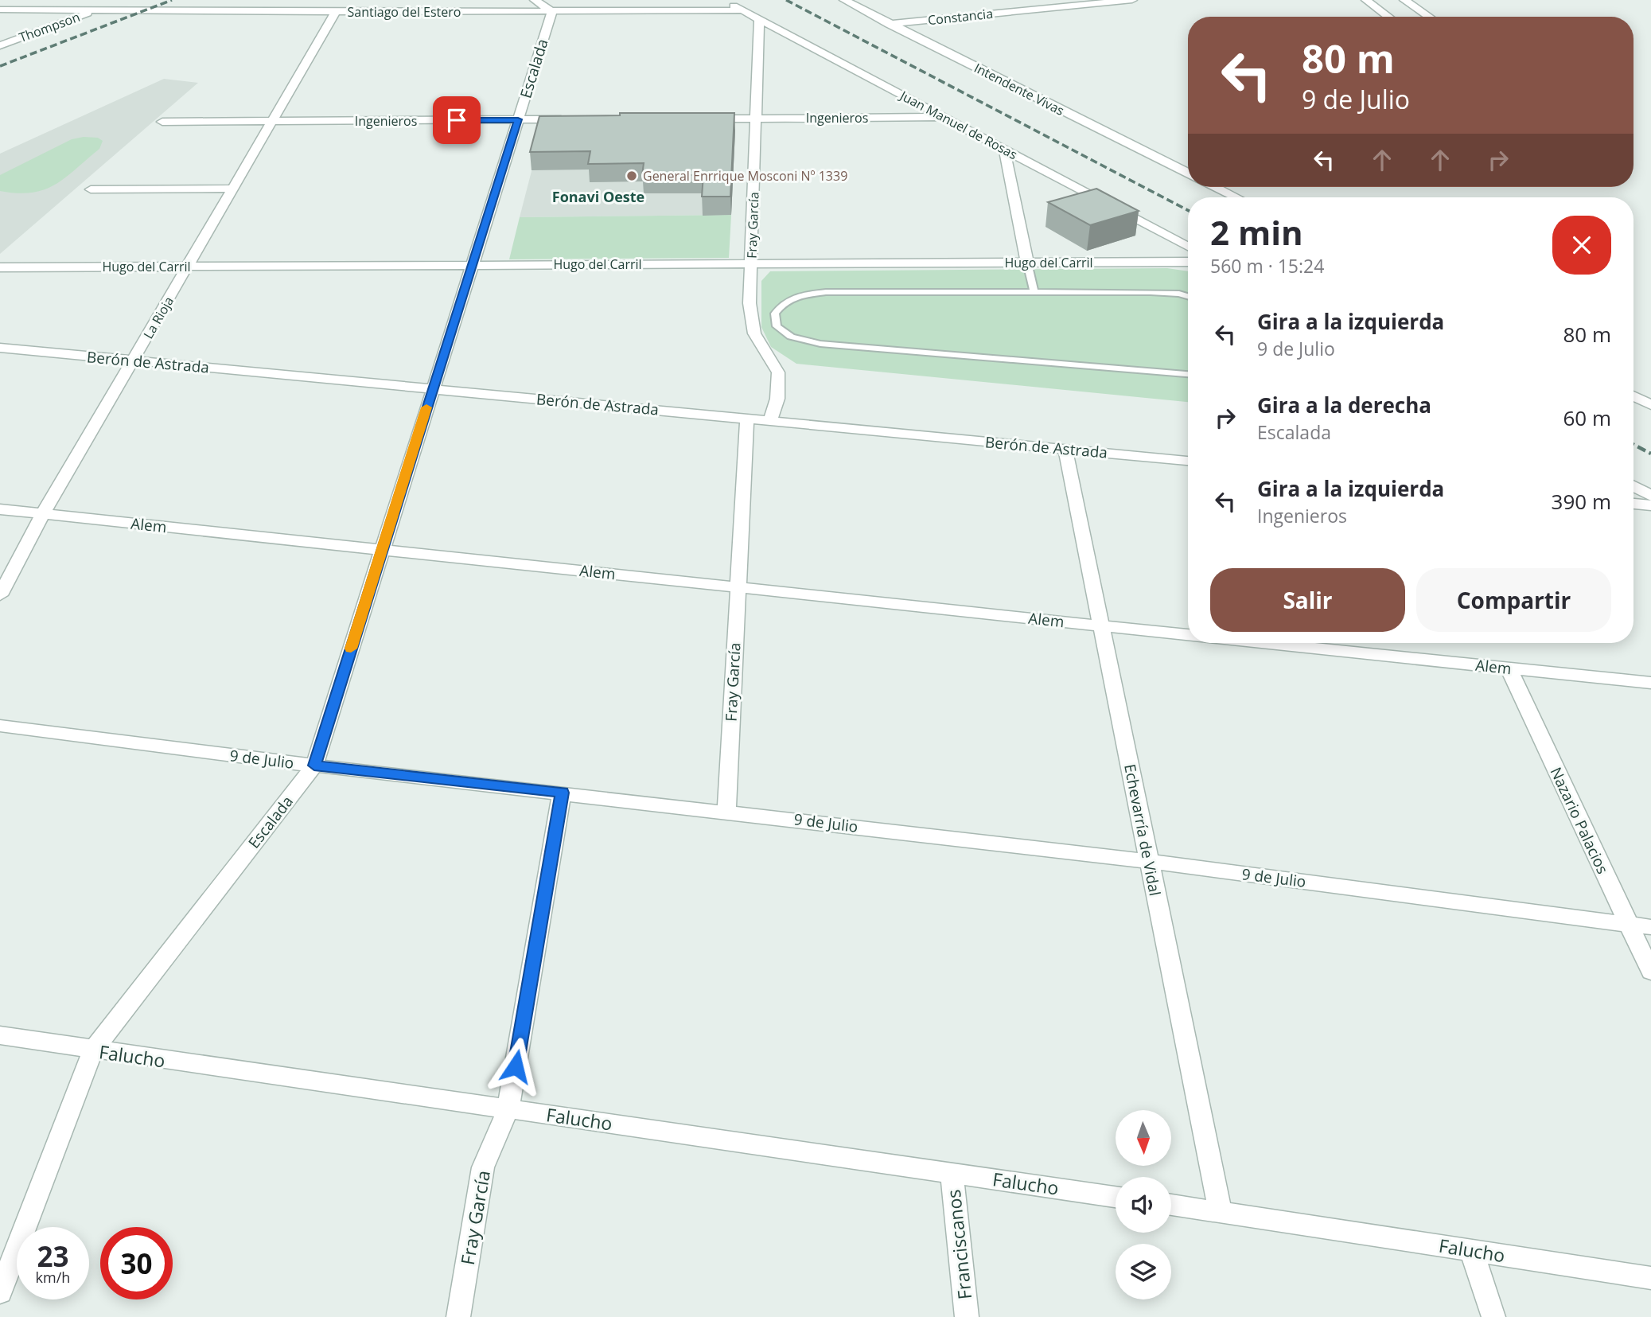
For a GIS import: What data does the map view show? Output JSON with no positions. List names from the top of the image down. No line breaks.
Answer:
{"streets":{"street":["Santiago del Estero","Constancia","Thompson","Escalada","Intendente Vivas","Ingenieros","Juan Manuel de Rosas","Fray García","Hugo del Carril","La Rioja","Berón de Astrada","Alem","9 de Julio","Nazario Palacios","Echevarría de Vidal","Falucho","Franciscanos"]},"crossings":[["Santiago del Estero","Thompson"],["Santiago del Estero","Escalada"],["Santiago del Estero","Juan Manuel de Rosas"],["Santiago del Estero","La Rioja"],["Constancia","Intendente Vivas"],["Escalada","Ingenieros"],["Escalada","Hugo del Carril"],["Escalada","Berón de Astrada"],["Escalada","Alem"],["Escalada","9 de Julio"],["Escalada","Falucho"],["Ingenieros","Juan Manuel de Rosas"],["Ingenieros","Fray García"],["Ingenieros","La Rioja"],["Juan Manuel de Rosas","Fray García"],["Fray García","Hugo del Carril"],["Fray García","Berón de Astrada"],["Fray García","Alem"],["Fray García","9 de Julio"],["Fray García","Falucho"],["Hugo del Carril","La Rioja"],["La Rioja","Berón de Astrada"],["La Rioja","Alem"],["Berón de Astrada","Echevarría de Vidal"],["Alem","Nazario Palacios"],["Alem","Echevarría de Vidal"],["9 de Julio","Nazario Palacios"],["9 de Julio","Echevarría de Vidal"],["Echevarría de Vidal","Falucho"],["Falucho","Franciscanos"]],"districts":["Fonavi Oeste"],"places":["General Enrrique Mosconi Nº 1339"],"north":"bottom","page":{"turn":["80 m","9 de Julio"],"heading":["2 min","560 m · 15:24"],"list":[{"name":"Gira a la izquierda","note":"9 de Julio","value":"80 m"},{"name":"Gira a la derecha","note":"Escalada","value":"60 m"},{"name":"Gira a la izquierda","note":"Ingenieros","value":"390 m"}],"buttons":["Salir","Compartir"],"speed":"23 km/h","limit":"30"}}
